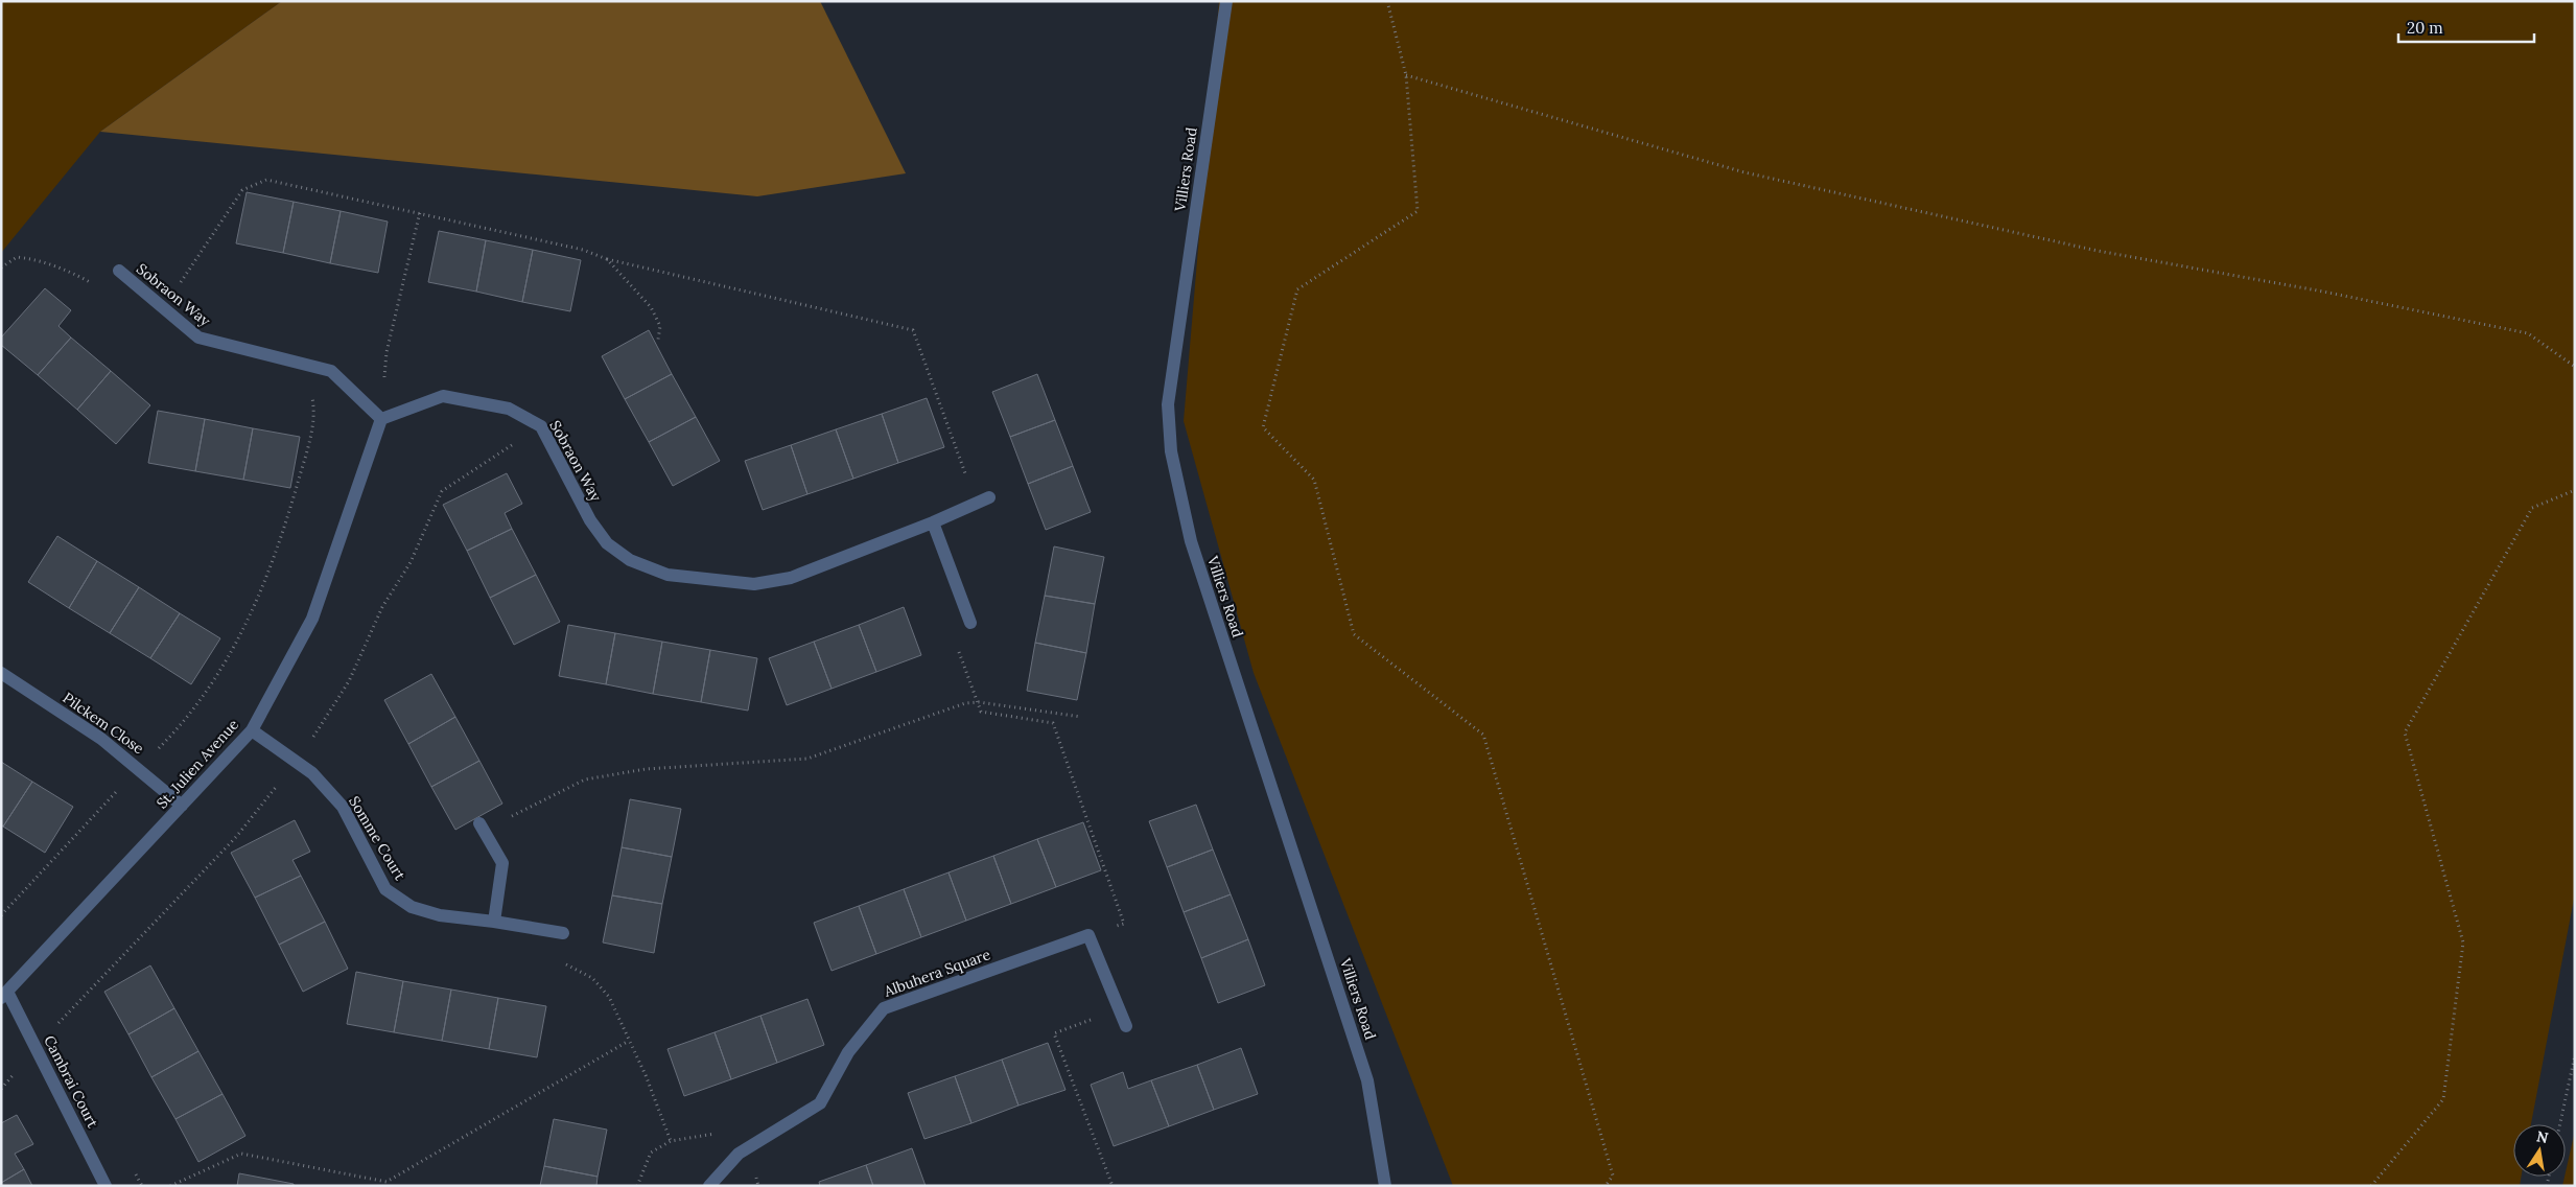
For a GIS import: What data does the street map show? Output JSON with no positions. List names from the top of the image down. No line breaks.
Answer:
{"streets":{"street":["Villiers Road","Sobraon Way","Pilckem Close","St. Julien Avenue","Somme Court","Albuhera Square","Cambrai Court"]},"crossings":[["Sobraon Way","St. Julien Avenue"],["Pilckem Close","St. Julien Avenue"],["St. Julien Avenue","Somme Court"],["St. Julien Avenue","Cambrai Court"]],"scale_bar":"20 m","north":"top"}
